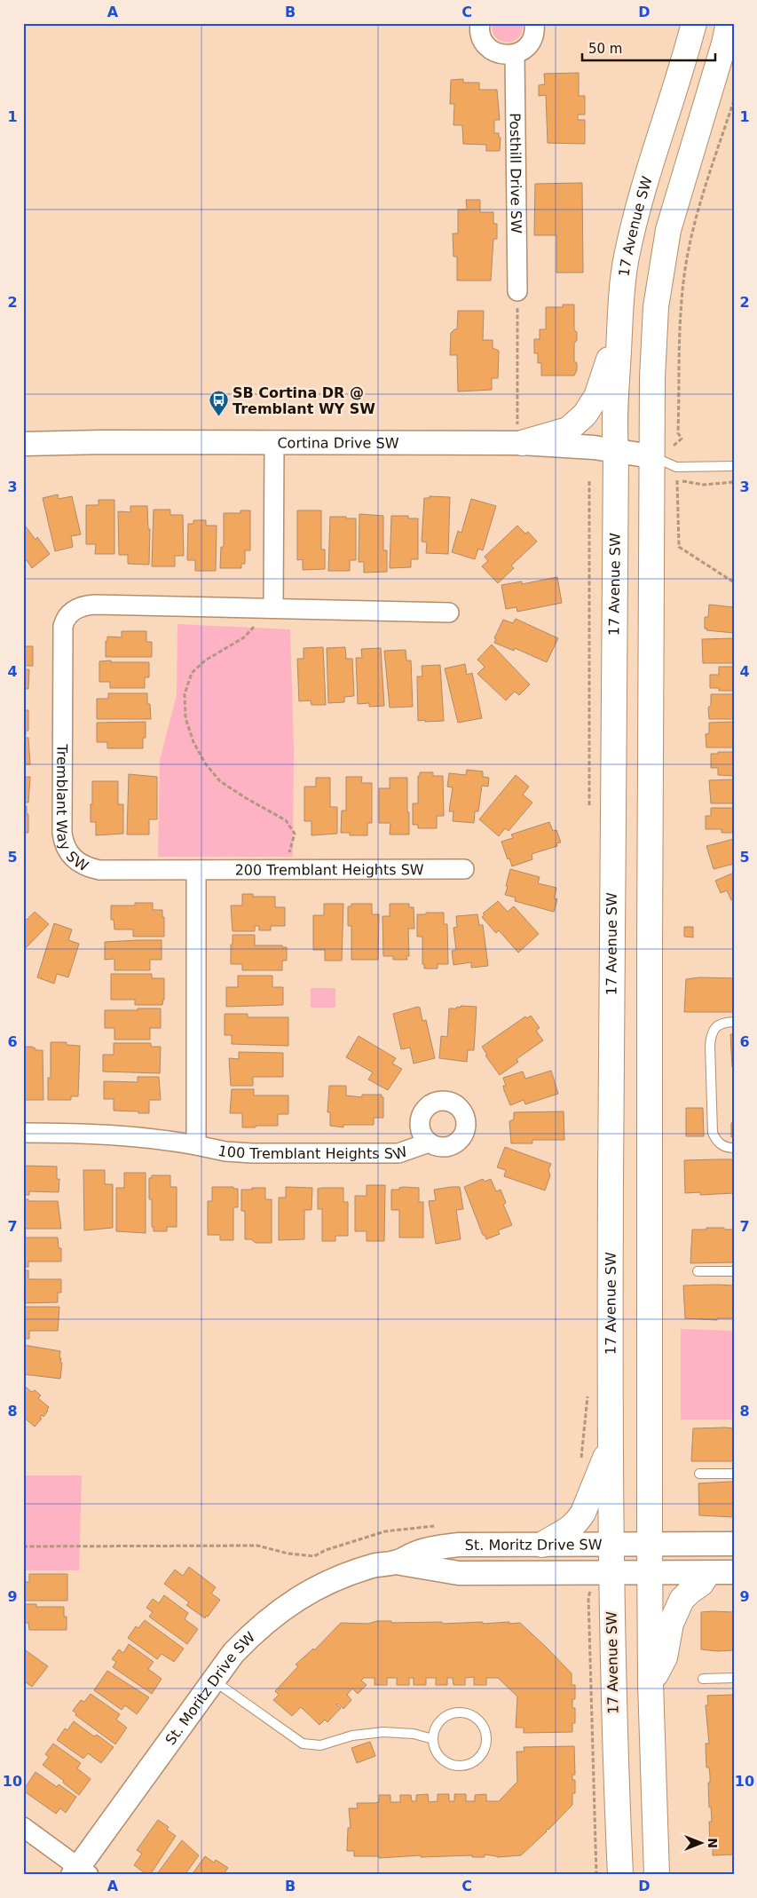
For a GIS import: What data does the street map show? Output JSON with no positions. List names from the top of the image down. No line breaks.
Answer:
{"streets":{"main road":["17 Avenue SW"],"street":["Posthill Drive SW","Cortina Drive SW","Tremblant Way SW","200 Tremblant Heights SW","100 Tremblant Heights SW","St. Moritz Drive SW"]},"crossings":[["17 Avenue SW","Cortina Drive SW"],["17 Avenue SW","St. Moritz Drive SW"],["Tremblant Way SW","200 Tremblant Heights SW"]],"places":{"bus stop":["SB Cortina DR @ Tremblant WY SW"]},"scale_bar":"50 m","north":"right","grid":{"columns":["A","B","C","D"],"rows":["1","2","3","4","5","6","7","8","9","10"]}}
